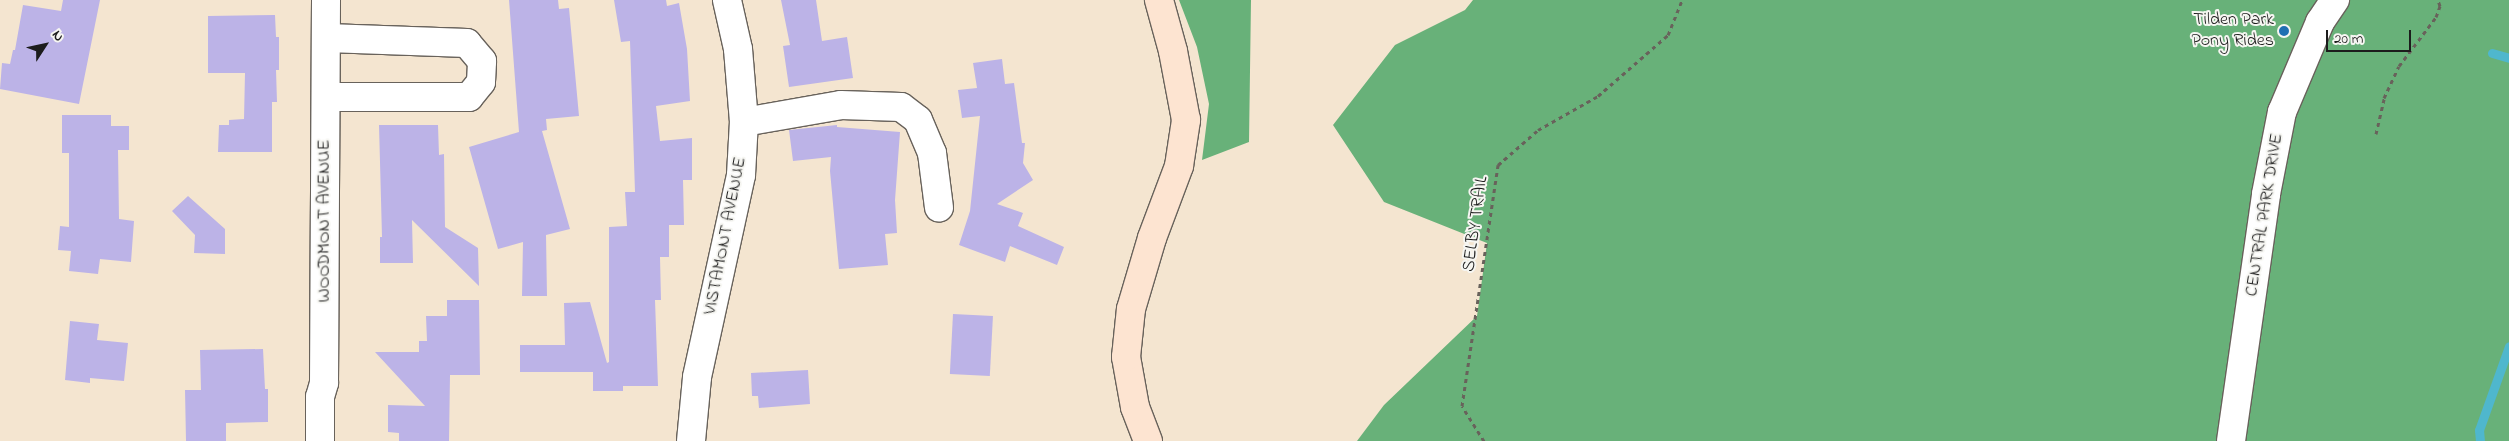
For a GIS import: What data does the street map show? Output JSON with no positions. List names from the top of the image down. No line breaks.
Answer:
{"streets":{"street":["CENTRAL PARK DRIVE","WOODMONT AVENUE","VISTAMONT AVENUE"],"path":["SELBY TRAIL"]},"places":["Tilden Park Pony Rides"],"scale_bar":"20 m","north":"top right"}
